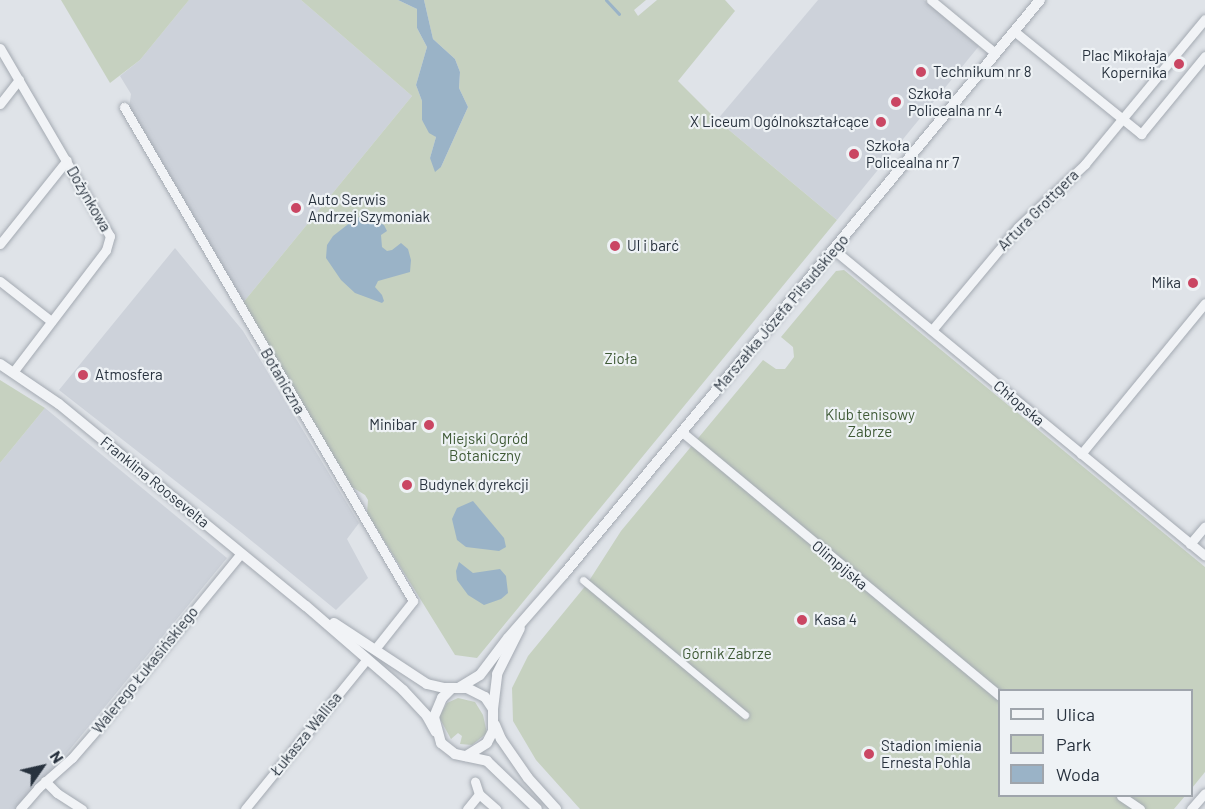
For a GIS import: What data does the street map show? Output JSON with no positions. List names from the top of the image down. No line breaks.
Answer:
{"streets":{"street":["Dożynkowa","Artura Grottgera","Marszałka Józefa Piłsudskiego","Botaniczna","Chłopska","Franklina Roosevelta","Olimpijska","Walerego Łukasińskiego","Łukasza Wallisa"]},"crossings":[["Dożynkowa","Franklina Roosevelta"],["Artura Grottgera","Chłopska"],["Marszałka Józefa Piłsudskiego","Chłopska"],["Marszałka Józefa Piłsudskiego","Franklina Roosevelta"],["Marszałka Józefa Piłsudskiego","Olimpijska"],["Botaniczna","Franklina Roosevelta"],["Franklina Roosevelta","Walerego Łukasińskiego"],["Franklina Roosevelta","Łukasza Wallisa"]],"parks":["Zioła","Klub tenisowy Zabrze","Miejski Ogród Botaniczny","Górnik Zabrze"],"places":["Plac Mikołaja Kopernika","Technikum nr 8","Szkoła Policealna nr 4","X Liceum Ogólnokształcące","Szkoła Policealna nr 7","Auto Serwis Andrzej Szymoniak","Ul i barć","Mika","Atmosfera","Minibar","Budynek dyrekcji","Kasa 4","Stadion imienia Ernesta Pohla"],"legend":["Ulica","Park","Woda"],"north":"top right"}
